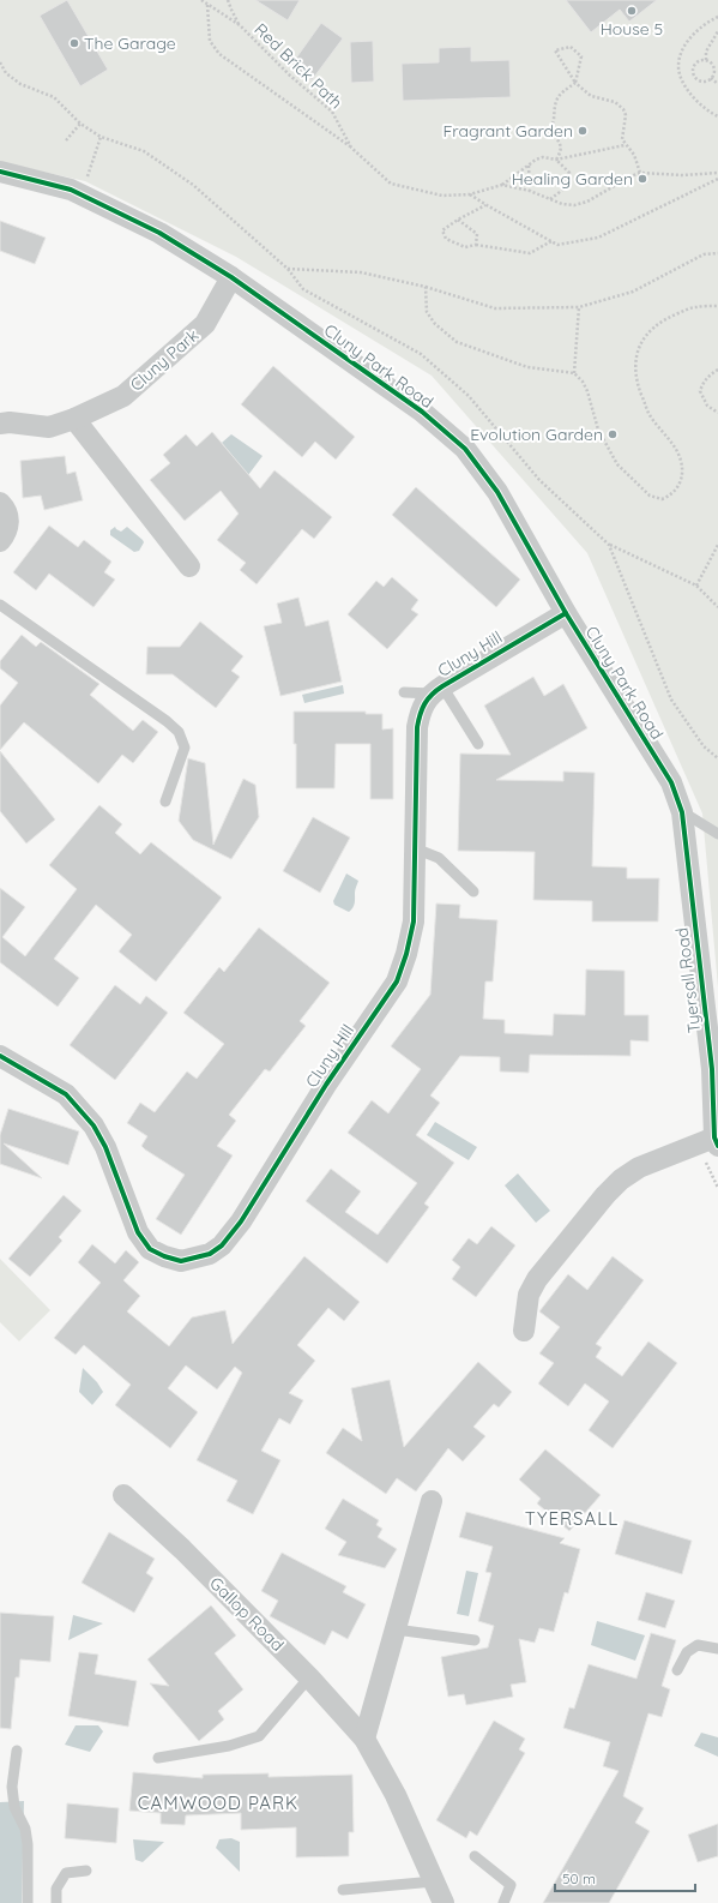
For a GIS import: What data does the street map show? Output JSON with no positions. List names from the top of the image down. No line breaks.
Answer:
{"streets":{"street":["Cluny Park","Cluny Park Road","Cluny Hill","Tyersall Road","Gallop Road"],"path":["Red Brick Path"]},"crossings":[["Cluny Park","Cluny Park Road"],["Cluny Park Road","Cluny Hill"],["Cluny Park Road","Tyersall Road"]],"districts":["TYERSALL","CAMWOOD PARK"],"places":["House 5","The Garage","Fragrant Garden","Healing Garden","Evolution Garden"],"scale_bar":"50 m"}
